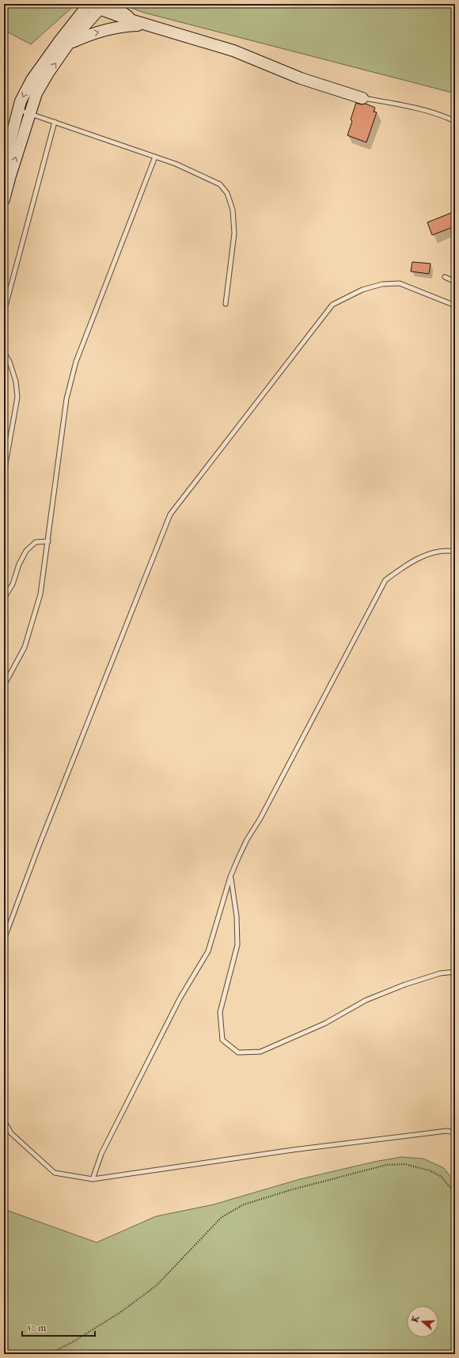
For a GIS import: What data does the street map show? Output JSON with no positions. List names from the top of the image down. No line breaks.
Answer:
{"scale_bar":"50 m","north":"left"}
